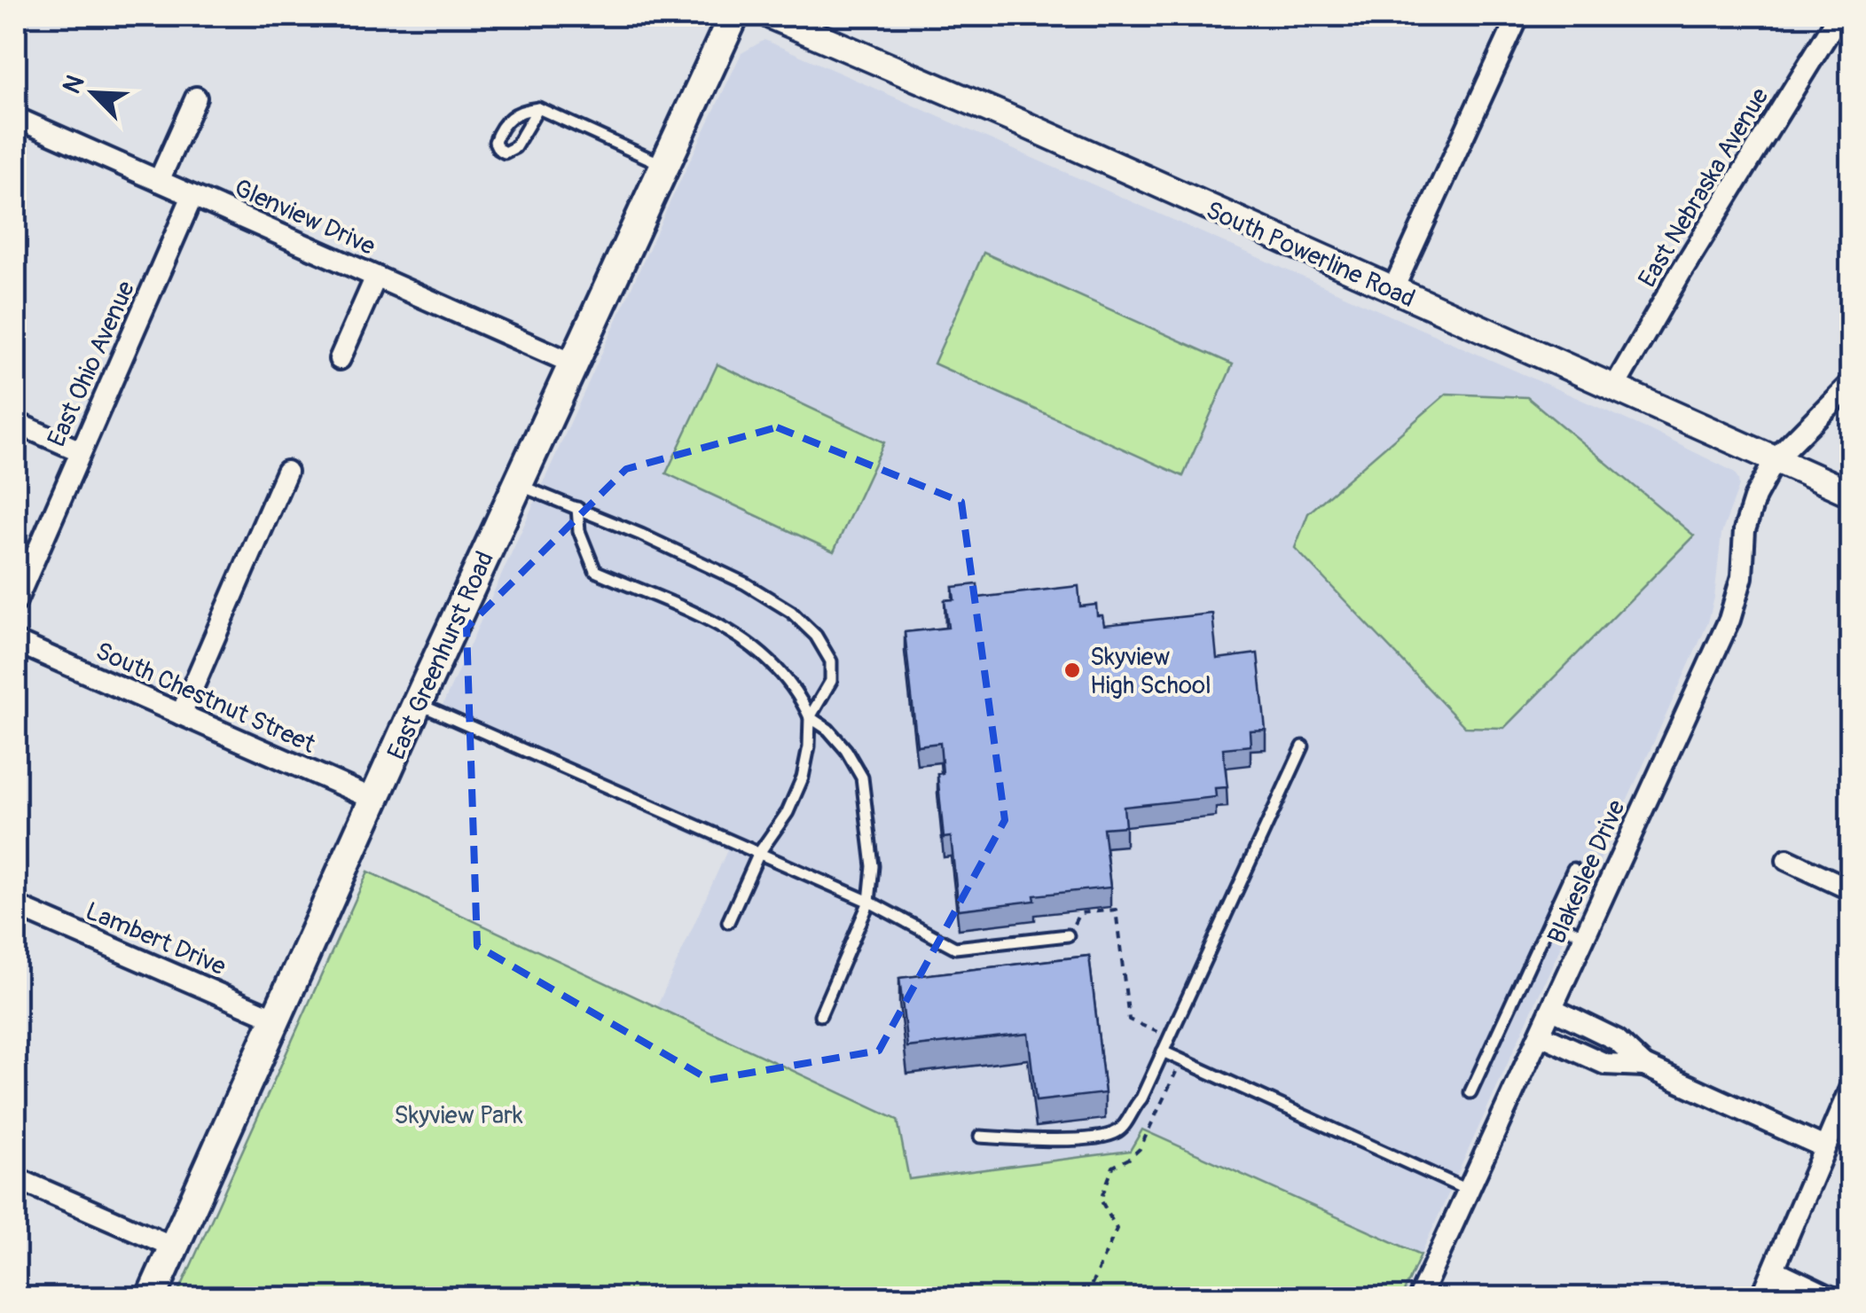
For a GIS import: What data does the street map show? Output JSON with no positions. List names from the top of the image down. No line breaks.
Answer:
{"streets":{"main road":["East Greenhurst Road"],"street":["East Nebraska Avenue","Glenview Drive","South Powerline Road","East Ohio Avenue","South Chestnut Street","Blakeslee Drive","Lambert Drive"]},"crossings":[["East Nebraska Avenue","South Powerline Road"],["Glenview Drive","East Ohio Avenue"],["Glenview Drive","East Greenhurst Road"],["South Powerline Road","Blakeslee Drive"],["East Greenhurst Road","South Chestnut Street"],["East Greenhurst Road","Lambert Drive"]],"parks":["Skyview Park"],"places":["Skyview High School"],"north":"top left"}
